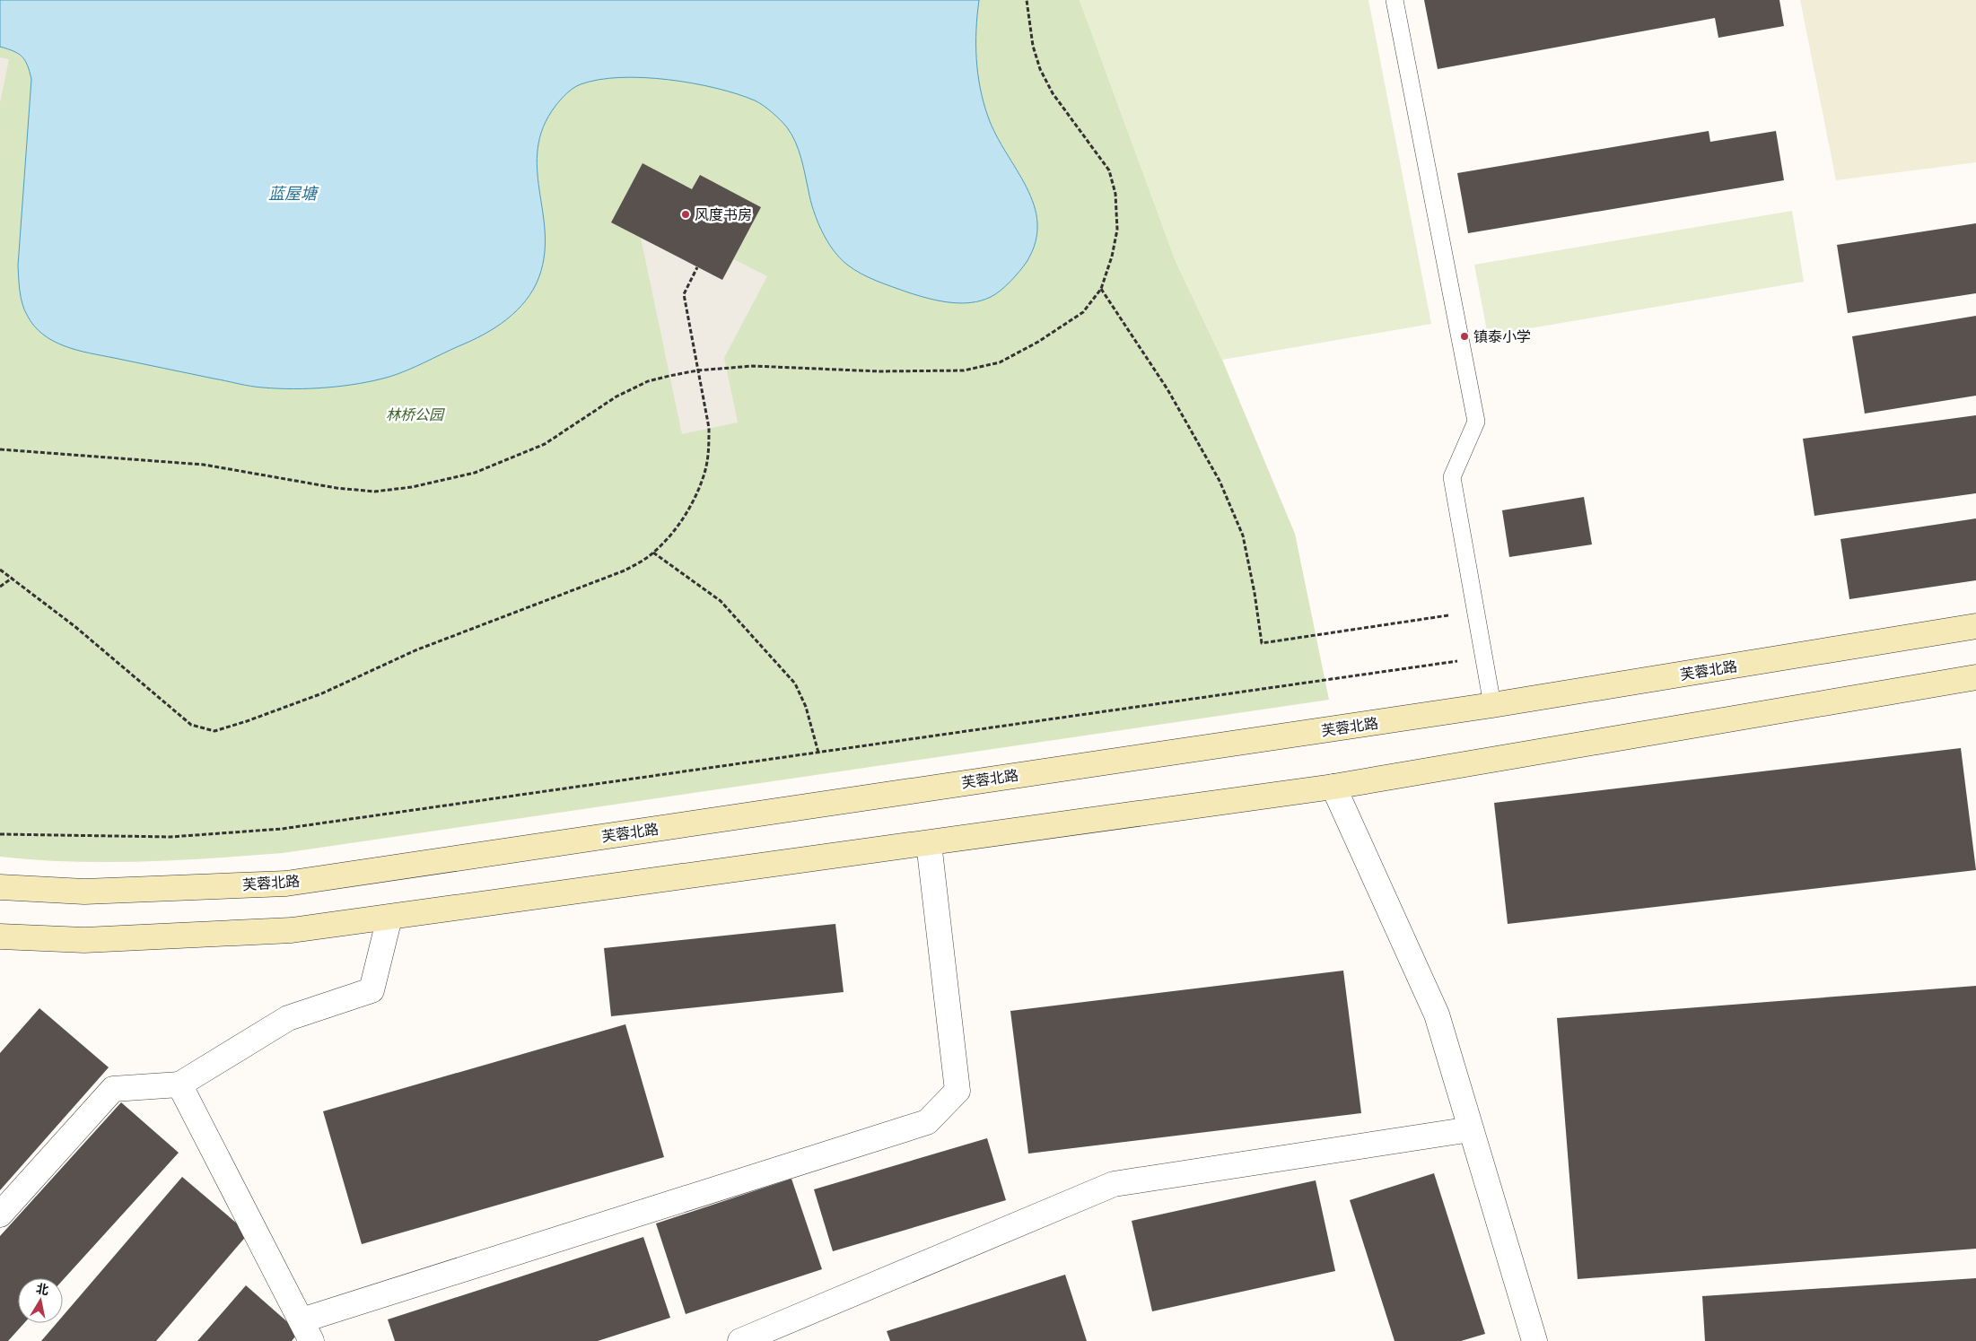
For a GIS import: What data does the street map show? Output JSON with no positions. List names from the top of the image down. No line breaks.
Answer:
{"streets":{"main road":["芙蓉北路"]},"water":["蓝屋塘"],"parks":["林桥公园"],"places":["风度书房","镇泰小学"],"north":"top"}
